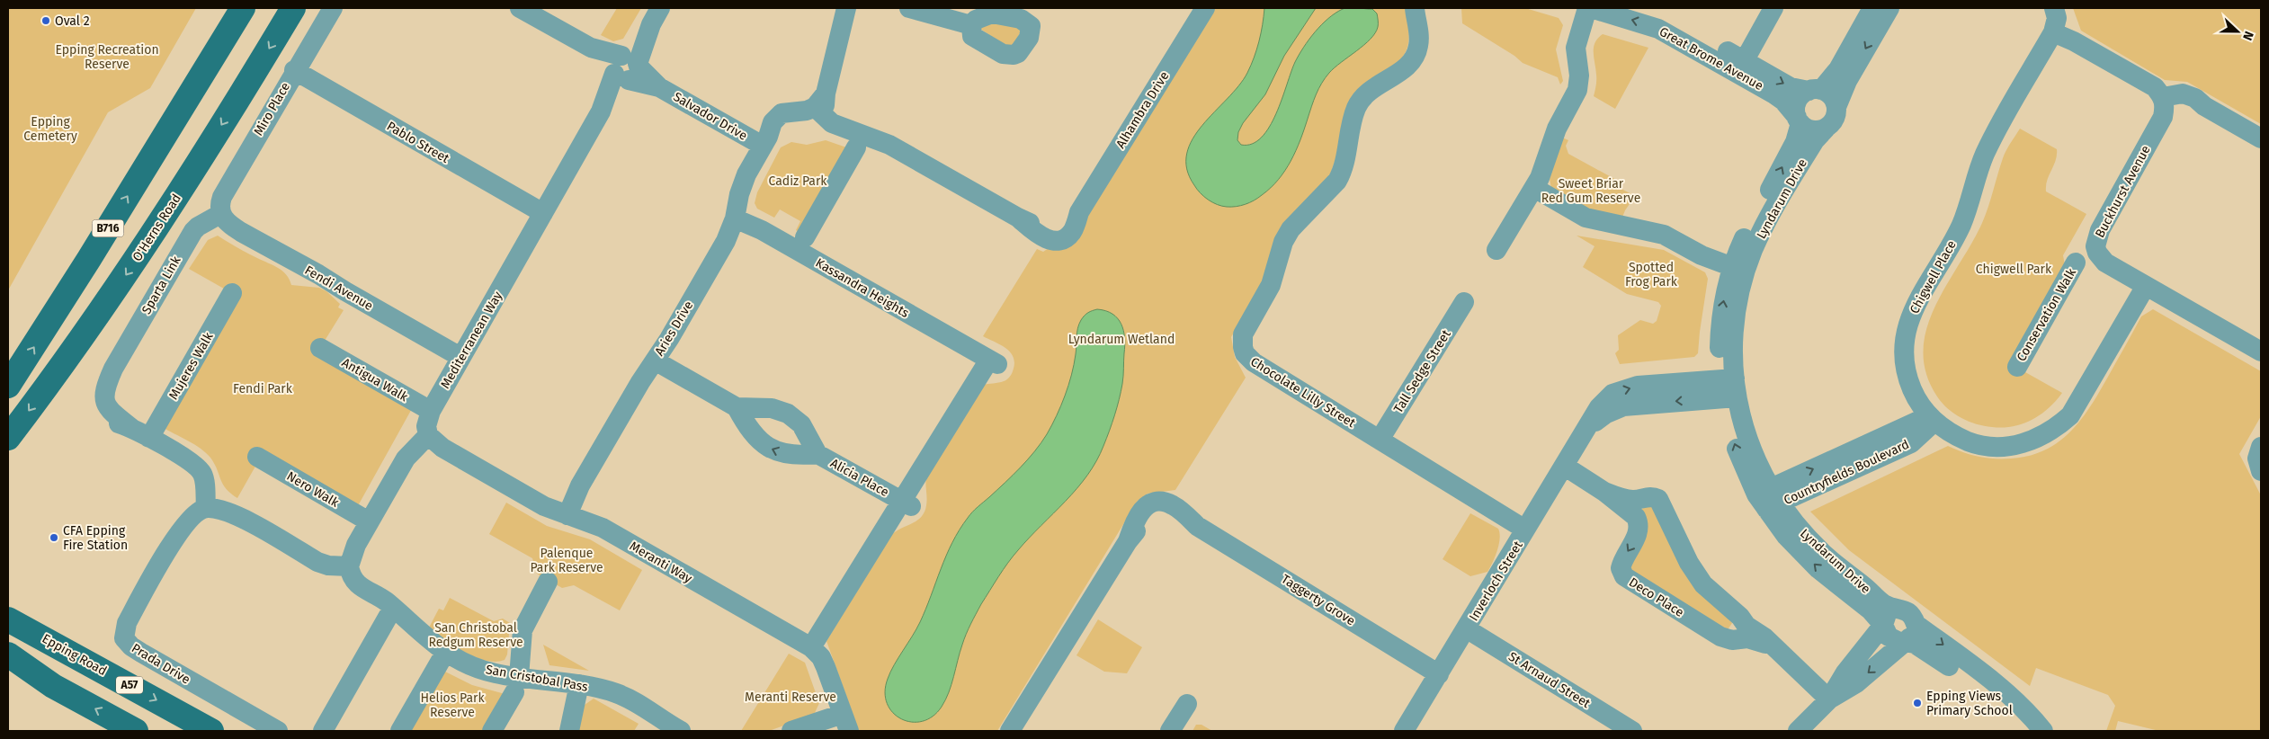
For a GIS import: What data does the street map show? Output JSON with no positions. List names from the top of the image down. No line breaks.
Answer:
{"streets":{"main road":["O'Herns Road","B716","Epping Road","A57"],"street":["Great Brome Avenue","Miro Place","Alhambra Drive","Salvador Drive","Pablo Street","Buckhurst Avenue","Lyndarum Drive","Chigwell Place","Sparta Link","Fendi Avenue","Kassandra Heights","Conservation Walk","Aries Drive","Mediterranean Way","Mujeres Walk","Tall Sedge Street","Antigua Walk","Chocolate Lilly Street","Countryfields Boulevard","Alicia Place","Nero Walk","Meranti Way","Inverloch Street","Deco Place","Taggerty Grove","Prada Drive","San Cristobal Pass","St Arnaud Street"]},"crossings":[["Great Brome Avenue","Lyndarum Drive"],["Miro Place","Pablo Street"],["Miro Place","Sparta Link"],["Miro Place","Fendi Avenue"],["Alhambra Drive","Aries Drive"],["Salvador Drive","Aries Drive"],["Salvador Drive","Mediterranean Way"],["Pablo Street","Mediterranean Way"],["Buckhurst Avenue","Chigwell Place"],["Lyndarum Drive","Countryfields Boulevard"],["Lyndarum Drive","Inverloch Street"],["Chigwell Place","Countryfields Boulevard"],["Sparta Link","Fendi Avenue"],["Sparta Link","Mujeres Walk"],["Sparta Link","Prada Drive"],["Fendi Avenue","Mediterranean Way"],["Kassandra Heights","Aries Drive"],["Kassandra Heights","Alicia Place"],["Kassandra Heights","Meranti Way"],["Aries Drive","Alicia Place"],["Aries Drive","Meranti Way"],["Mediterranean Way","Antigua Walk"],["Mediterranean Way","Meranti Way"],["Tall Sedge Street","Chocolate Lilly Street"],["Chocolate Lilly Street","Inverloch Street"],["Inverloch Street","Taggerty Grove"],["Inverloch Street","St Arnaud Street"]],"parks":["Epping Recreation Reserve","Epping Cemetery","Cadiz Park","Sweet Briar Red Gum Reserve","Spotted Frog Park","Chigwell Park","Lyndarum Wetland","Fendi Park","Palenque Park Reserve","San Christobal Redgum Reserve","Meranti Reserve","Helios Park Reserve"],"places":["Oval 2","CFA Epping Fire Station","Epping Views Primary School"],"north":"right"}
